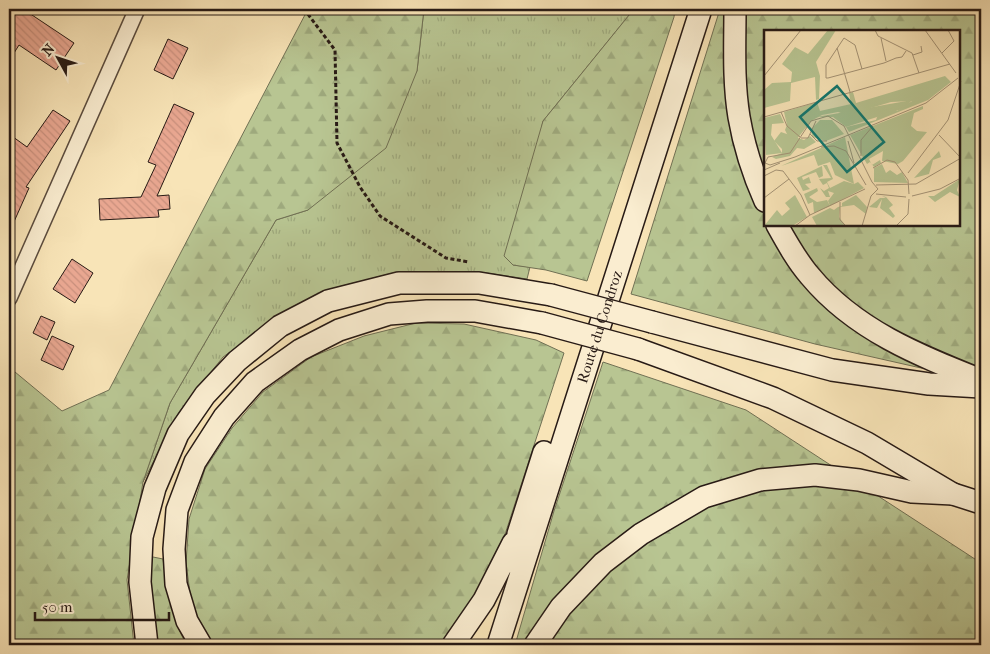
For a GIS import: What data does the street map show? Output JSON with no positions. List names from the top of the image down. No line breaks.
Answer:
{"streets":{"main road":["Route du Condroz"]},"scale_bar":"50 m","north":"top left"}
